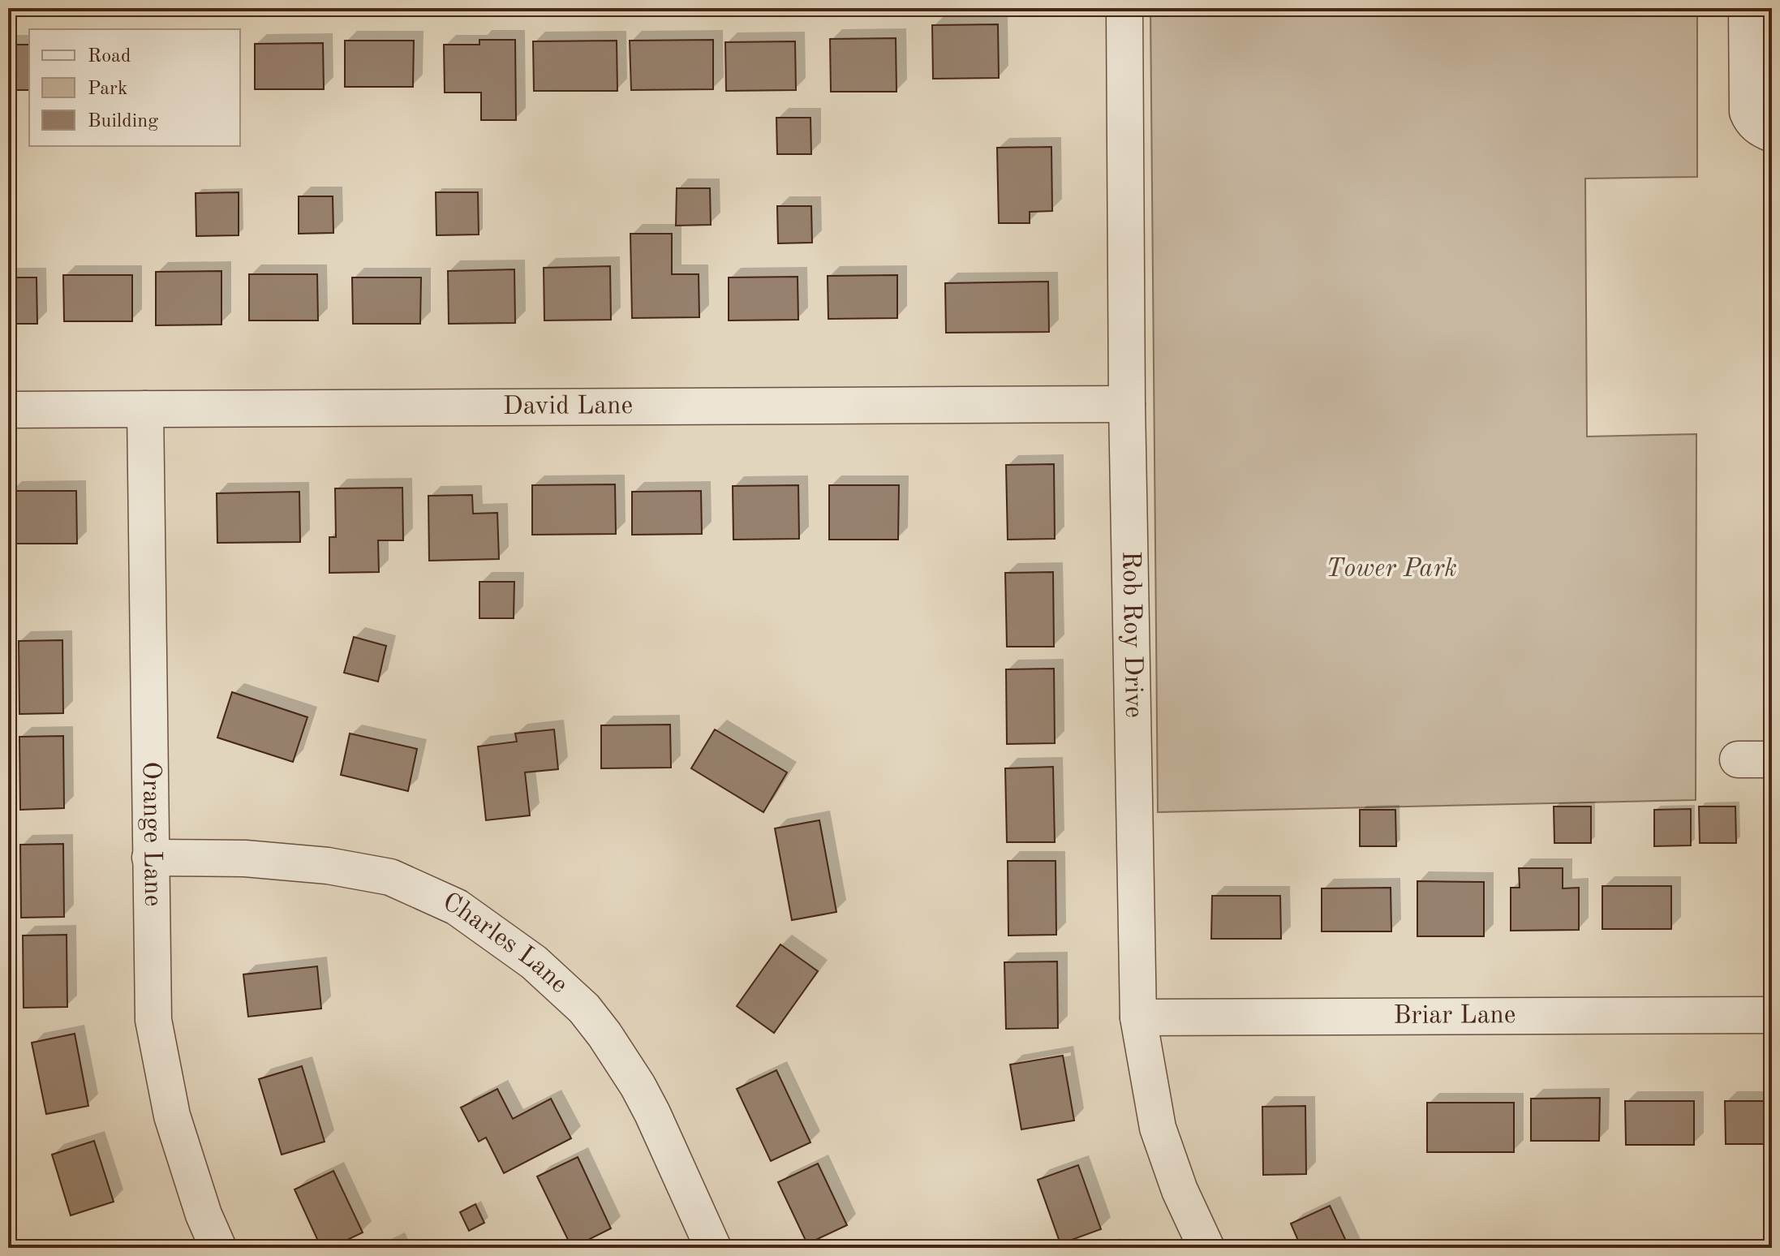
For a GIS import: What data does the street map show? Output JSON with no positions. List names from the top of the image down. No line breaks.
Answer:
{"streets":{"street":["David Lane","Rob Roy Drive","Orange Lane","Charles Lane","Briar Lane"]},"crossings":[["David Lane","Rob Roy Drive"],["David Lane","Orange Lane"],["Rob Roy Drive","Briar Lane"],["Orange Lane","Charles Lane"]],"parks":["Tower Park"],"legend":["Road","Park","Building"]}
